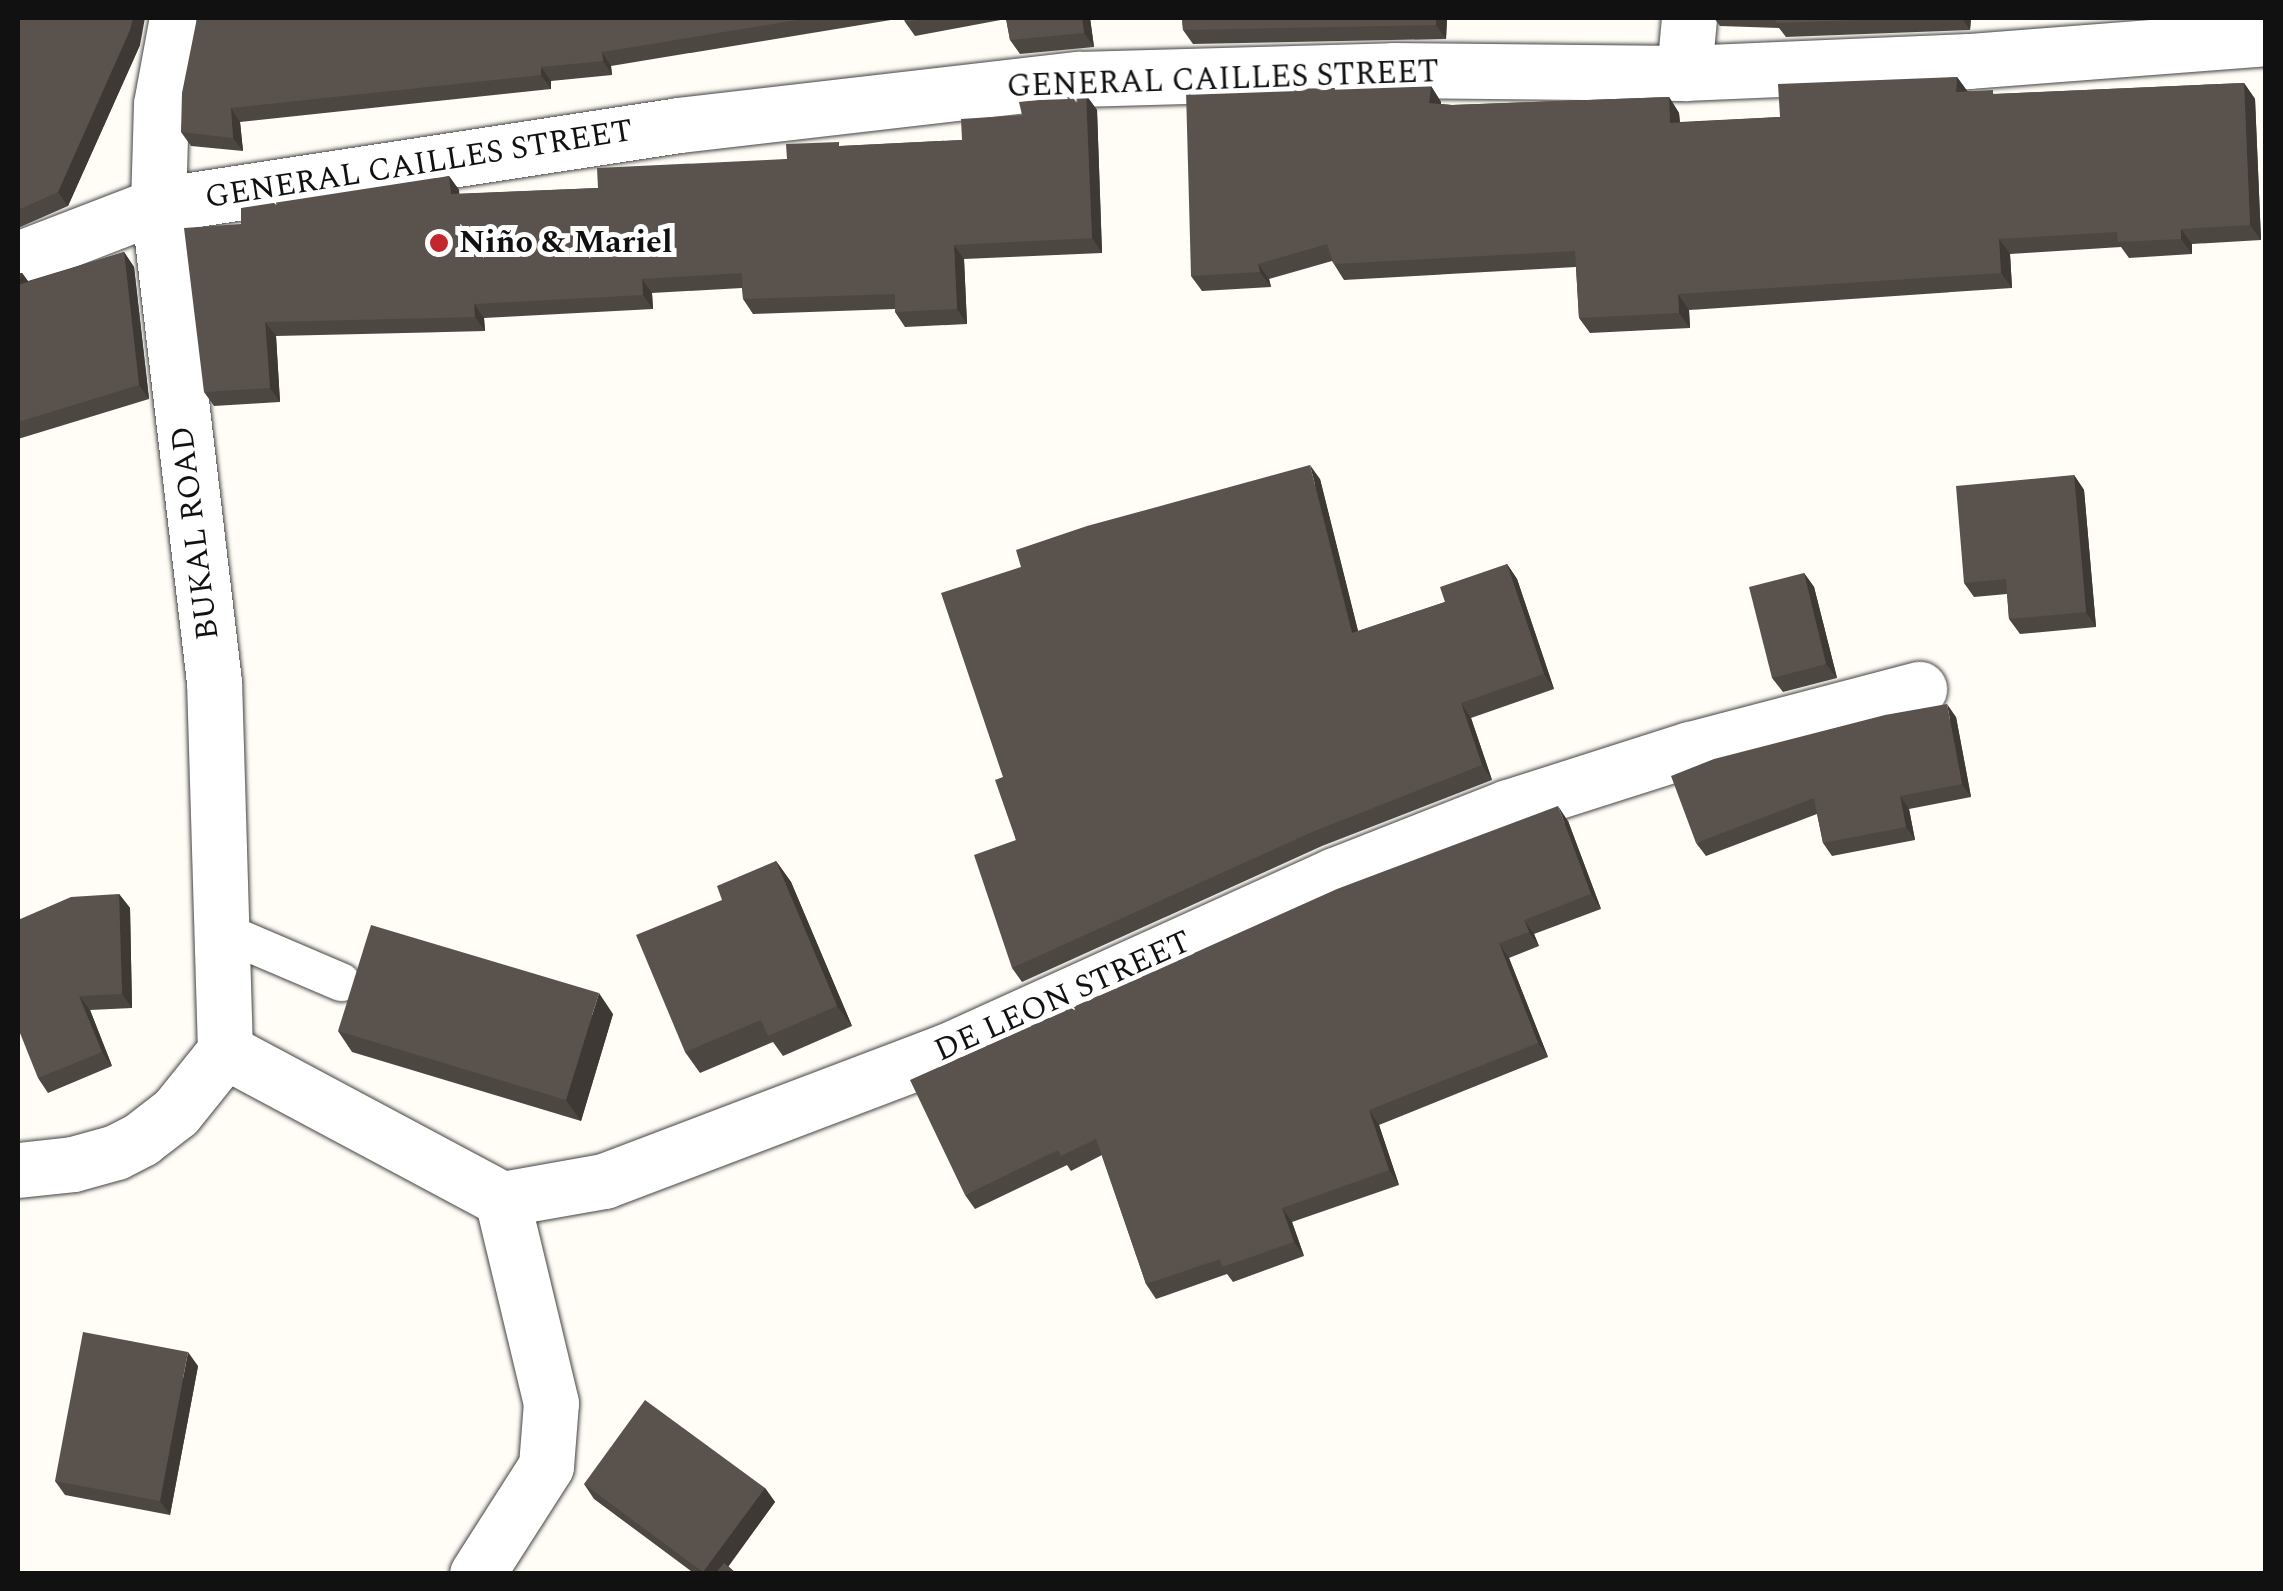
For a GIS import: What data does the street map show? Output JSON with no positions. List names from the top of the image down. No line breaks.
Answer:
{"streets":{"street":["GENERAL CAILLES STREET","BUKAL ROAD","DE LEON STREET"]},"crossings":[["GENERAL CAILLES STREET","BUKAL ROAD"]],"places":["Niño & Mariel"]}
